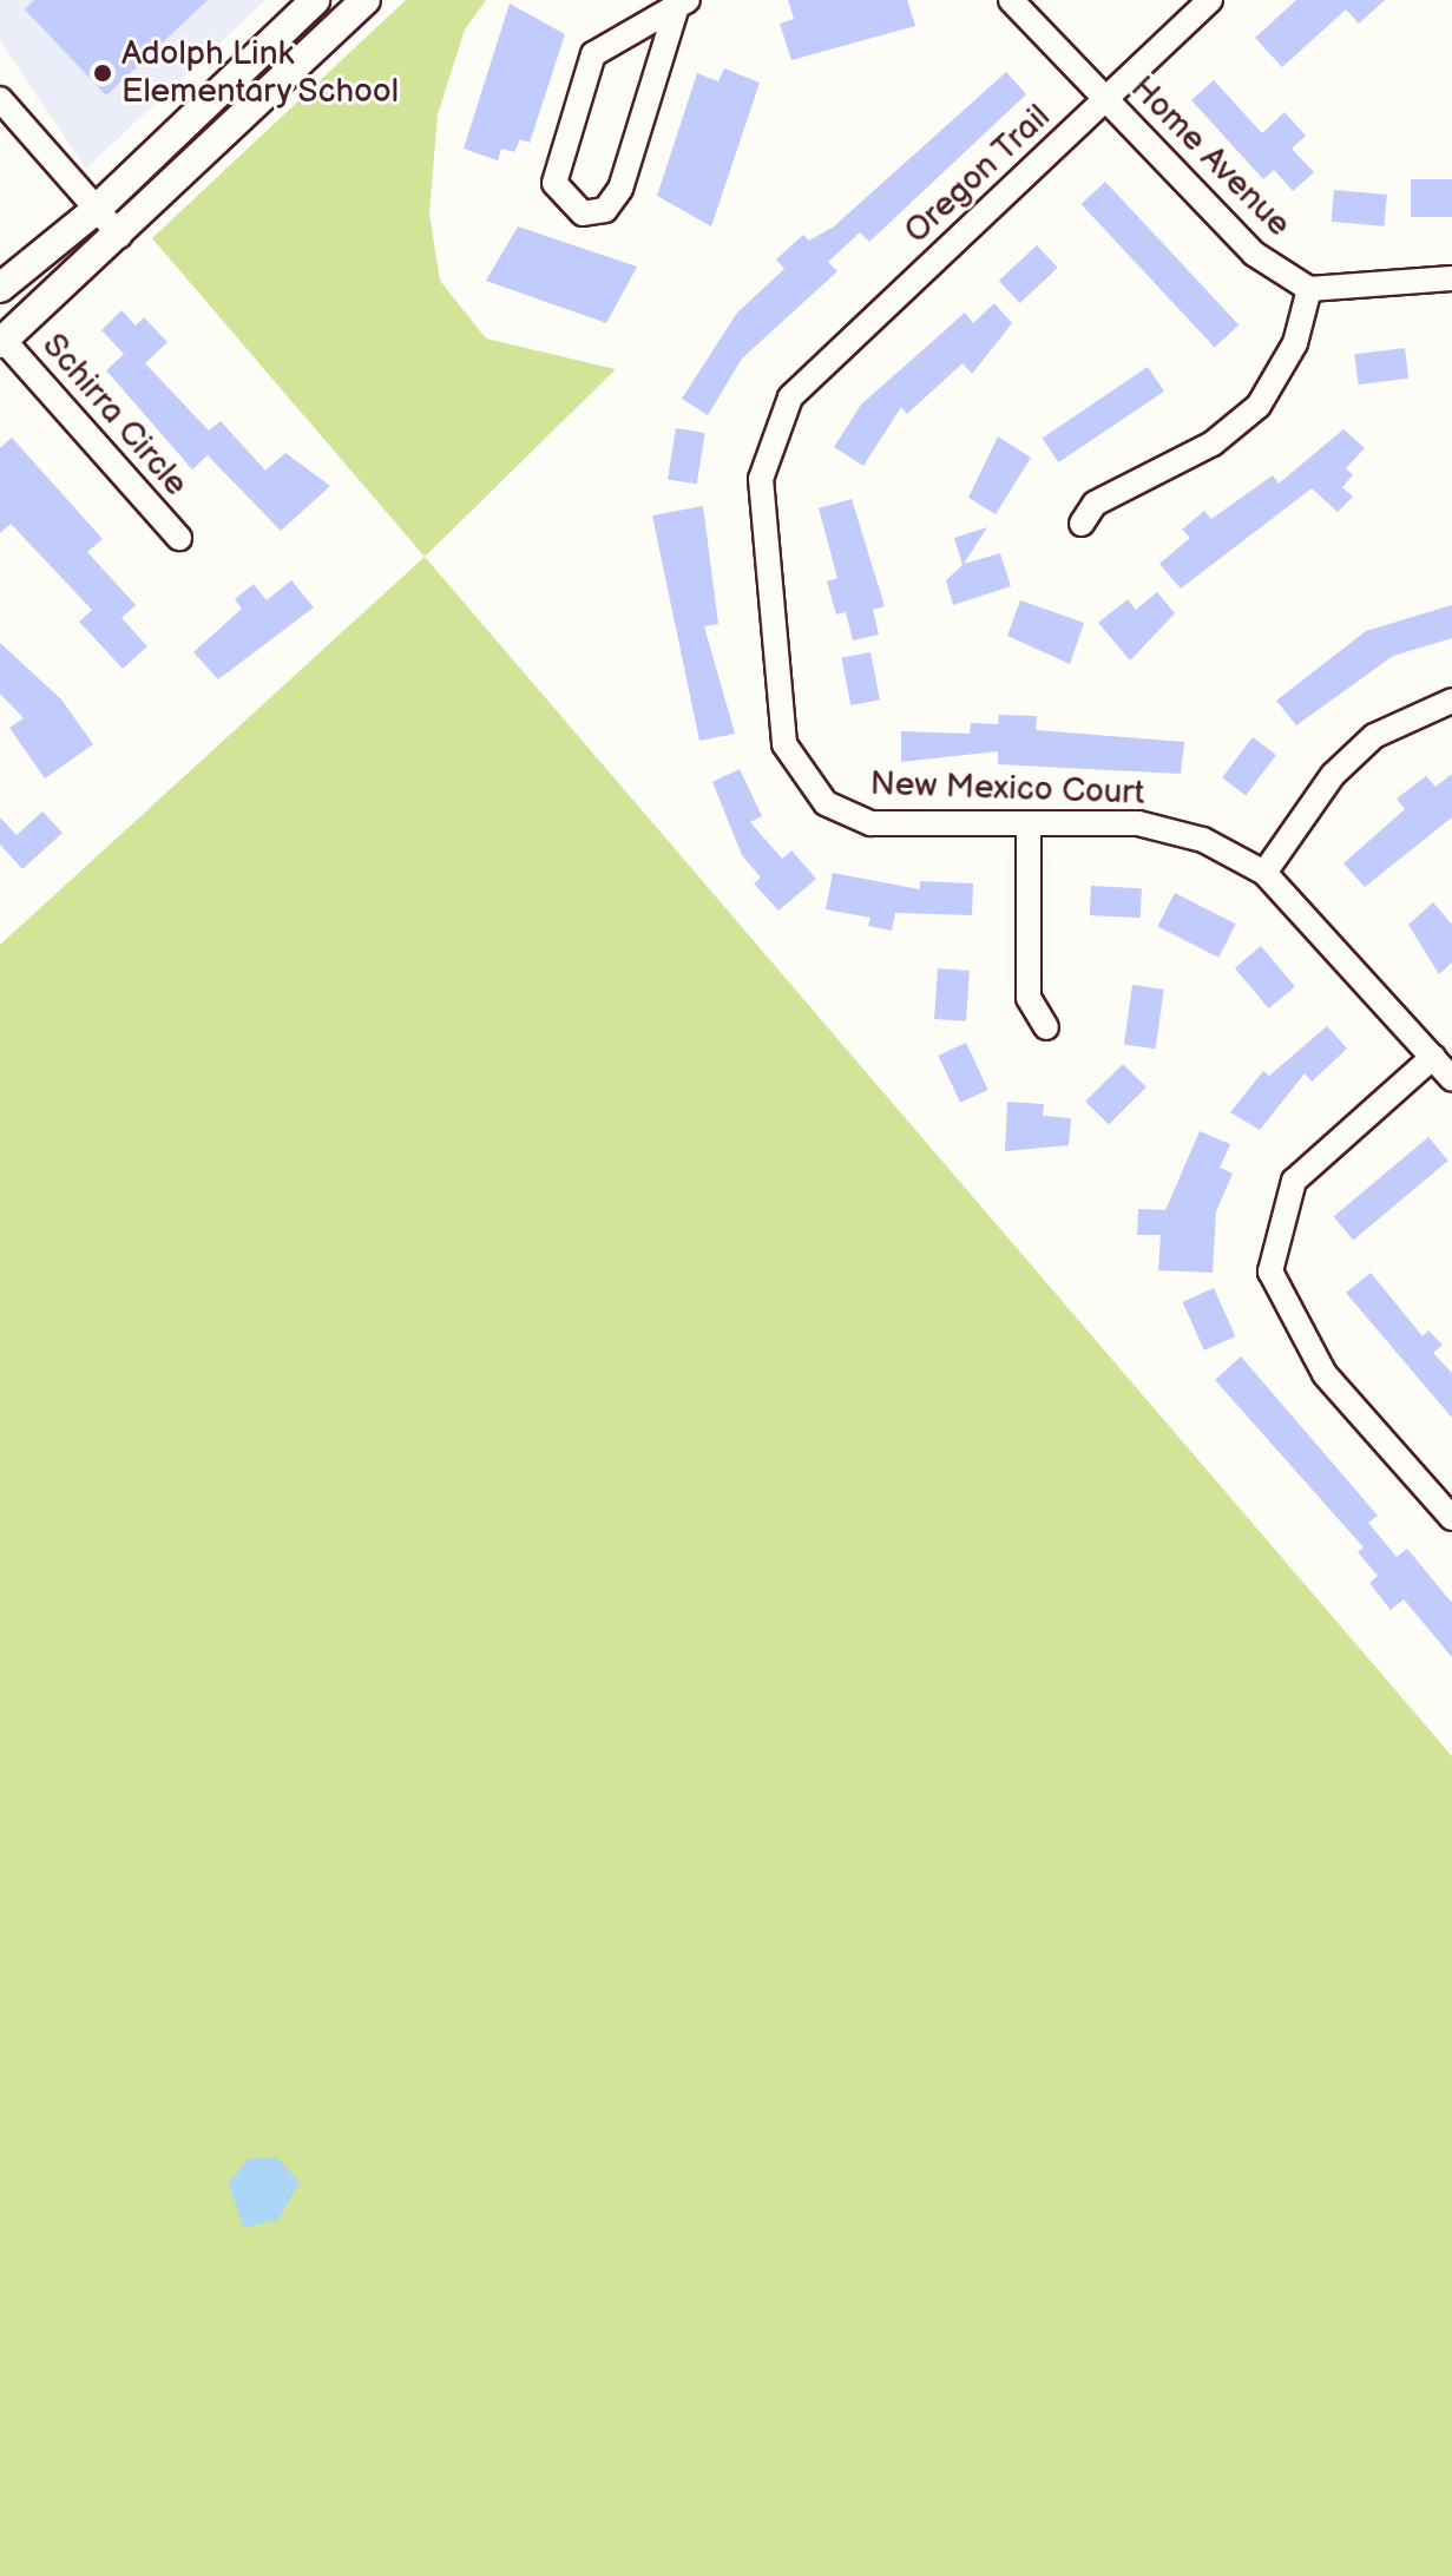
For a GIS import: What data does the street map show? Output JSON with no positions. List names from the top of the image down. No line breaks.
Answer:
{"streets":{"street":["Home Avenue","Oregon Trail","Schirra Circle","New Mexico Court"]},"crossings":[["Home Avenue","Oregon Trail"],["Oregon Trail","New Mexico Court"]],"places":["Adolph Link Elementary School"]}
